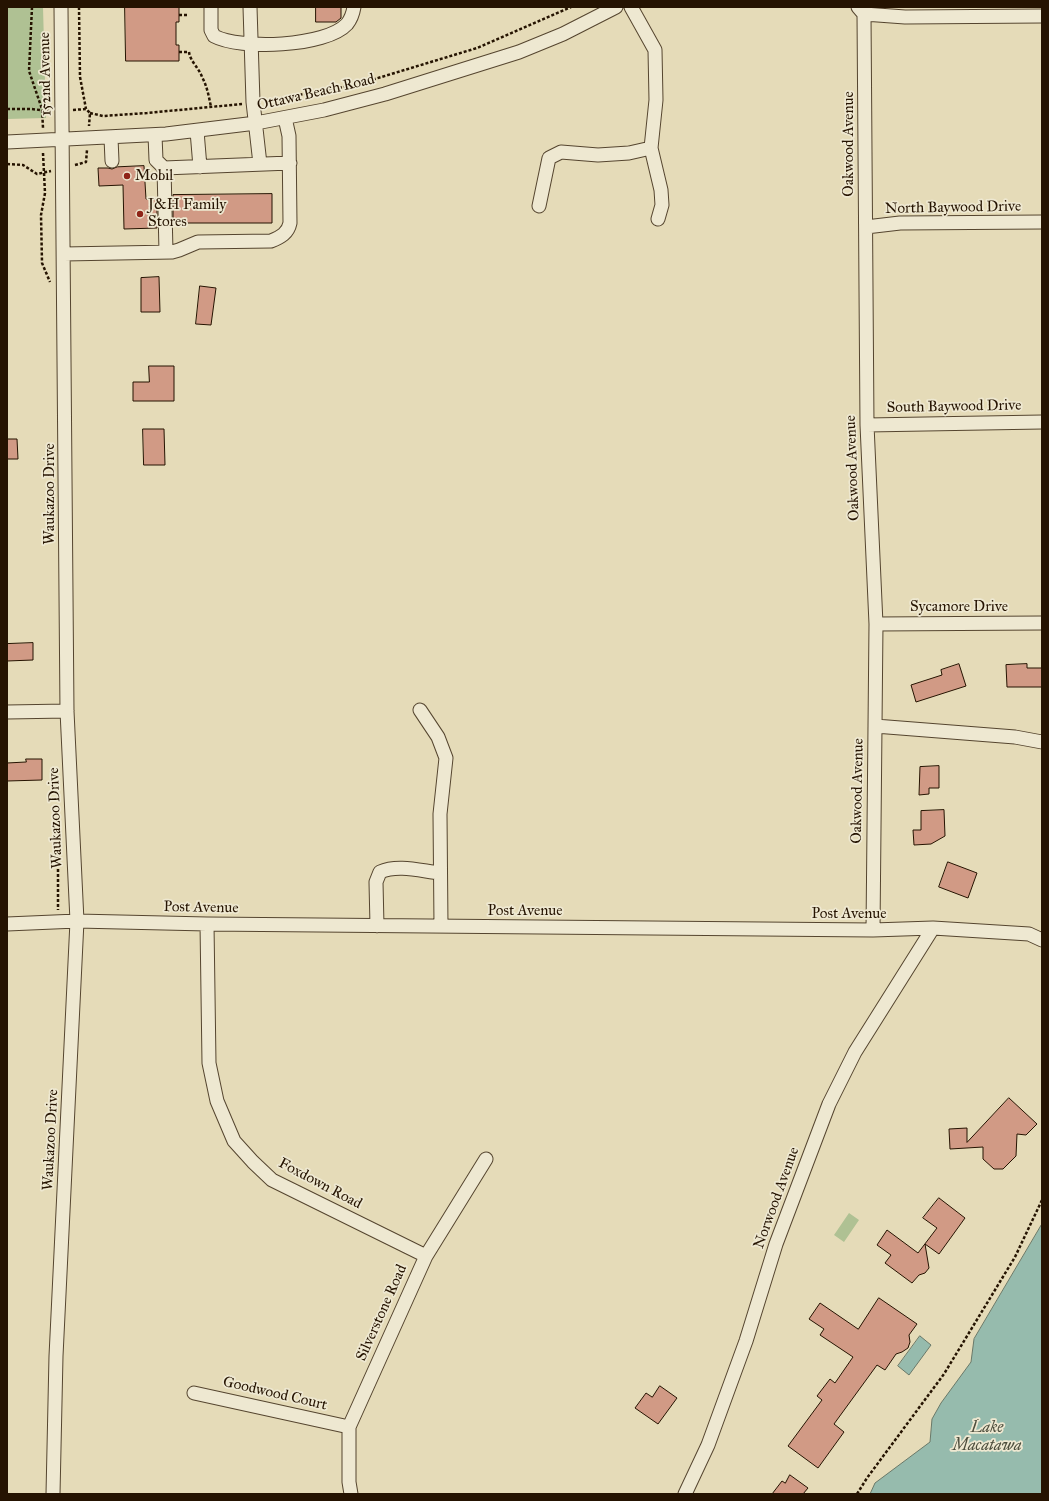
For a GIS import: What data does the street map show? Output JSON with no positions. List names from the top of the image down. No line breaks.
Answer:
{"streets":{"street":["152nd Avenue","Ottawa Beach Road","Oakwood Avenue","North Baywood Drive","South Baywood Drive","Waukazoo Drive","Sycamore Drive","Post Avenue","Foxdown Road","Norwood Avenue","Silverstone Road","Goodwood Court"]},"crossings":[["152nd Avenue","Ottawa Beach Road"],["152nd Avenue","Waukazoo Drive"],["Ottawa Beach Road","Waukazoo Drive"],["Oakwood Avenue","North Baywood Drive"],["Oakwood Avenue","South Baywood Drive"],["Oakwood Avenue","Sycamore Drive"],["Oakwood Avenue","Post Avenue"],["Waukazoo Drive","Post Avenue"],["Post Avenue","Foxdown Road"],["Post Avenue","Norwood Avenue"],["Foxdown Road","Silverstone Road"],["Silverstone Road","Goodwood Court"]],"water":["Lake Macatawa"],"places":["Mobil","J&H Family Stores"]}
